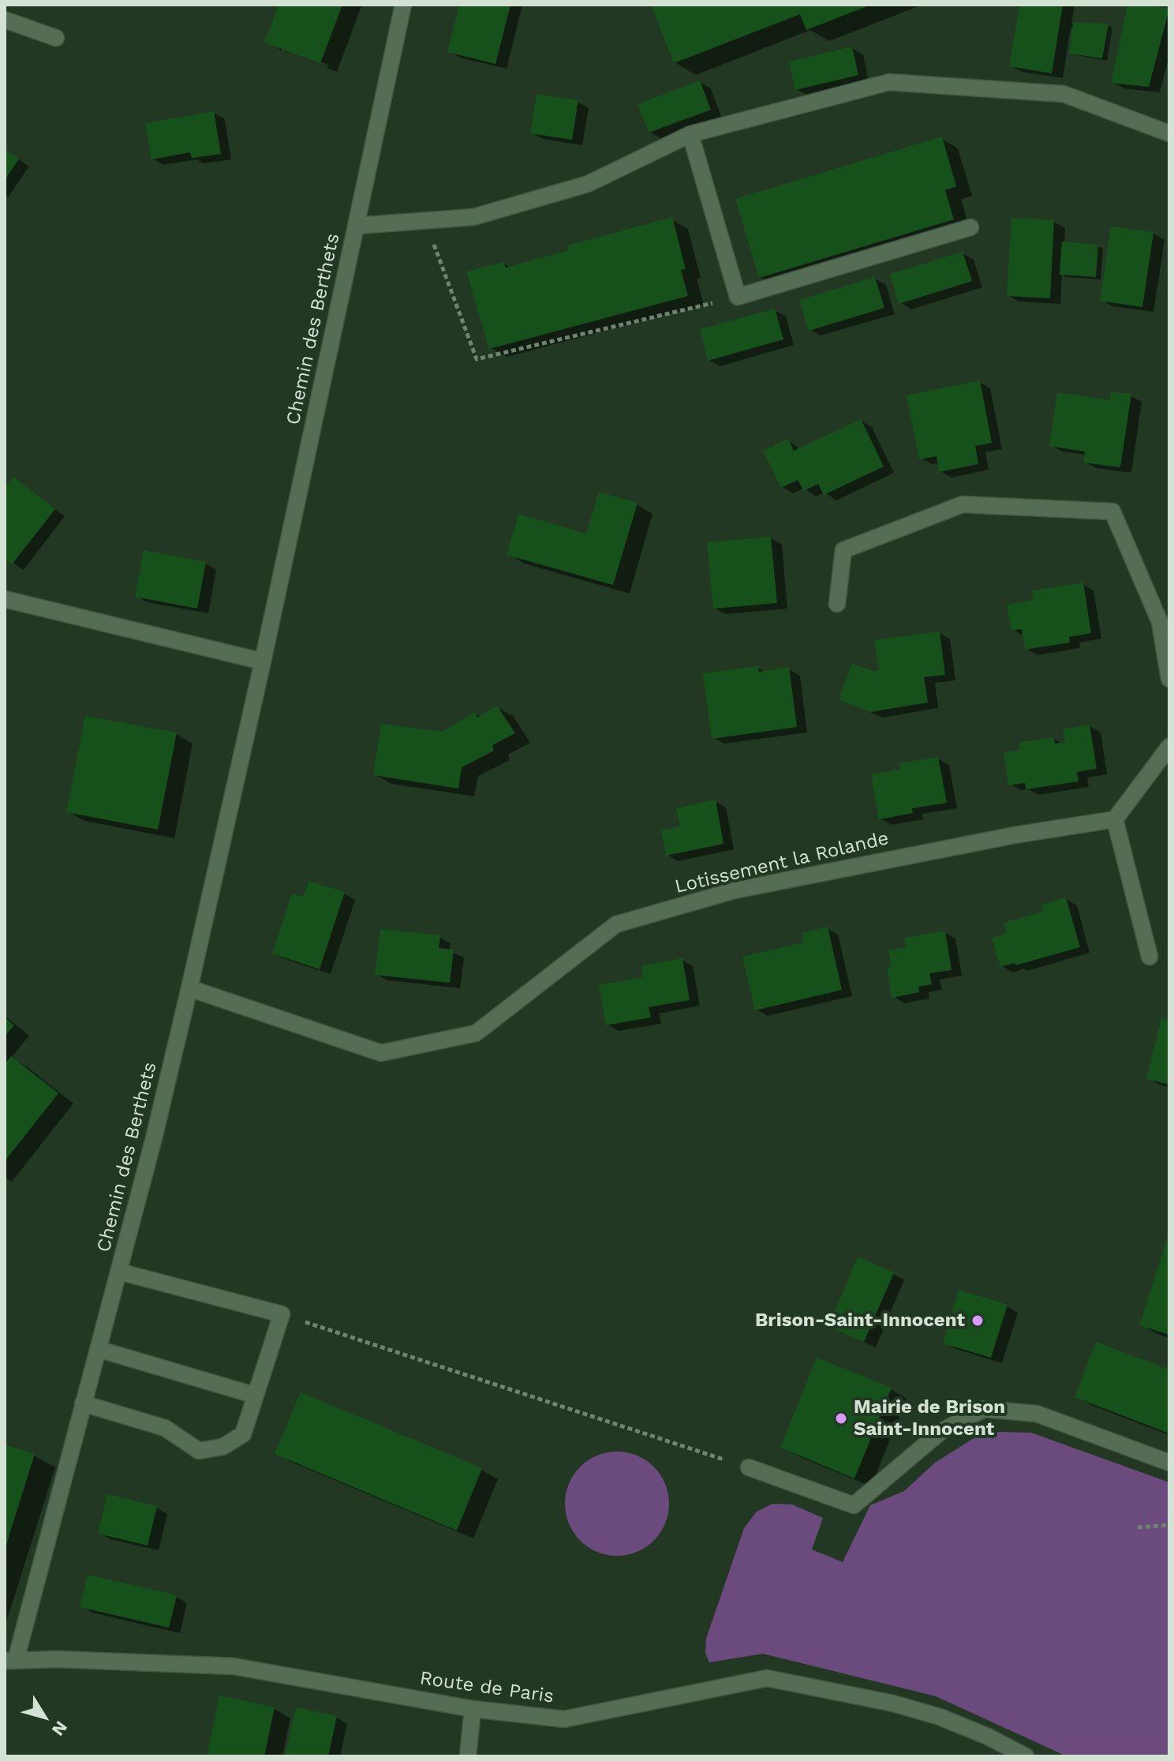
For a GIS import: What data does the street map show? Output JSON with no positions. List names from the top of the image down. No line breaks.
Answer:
{"streets":{"street":["Chemin des Berthets","Lotissement la Rolande","Route de Paris"]},"crossings":[["Chemin des Berthets","Lotissement la Rolande"],["Chemin des Berthets","Route de Paris"]],"places":["Brison-Saint-Innocent","Mairie de Brison Saint-Innocent"],"north":"bottom right"}
